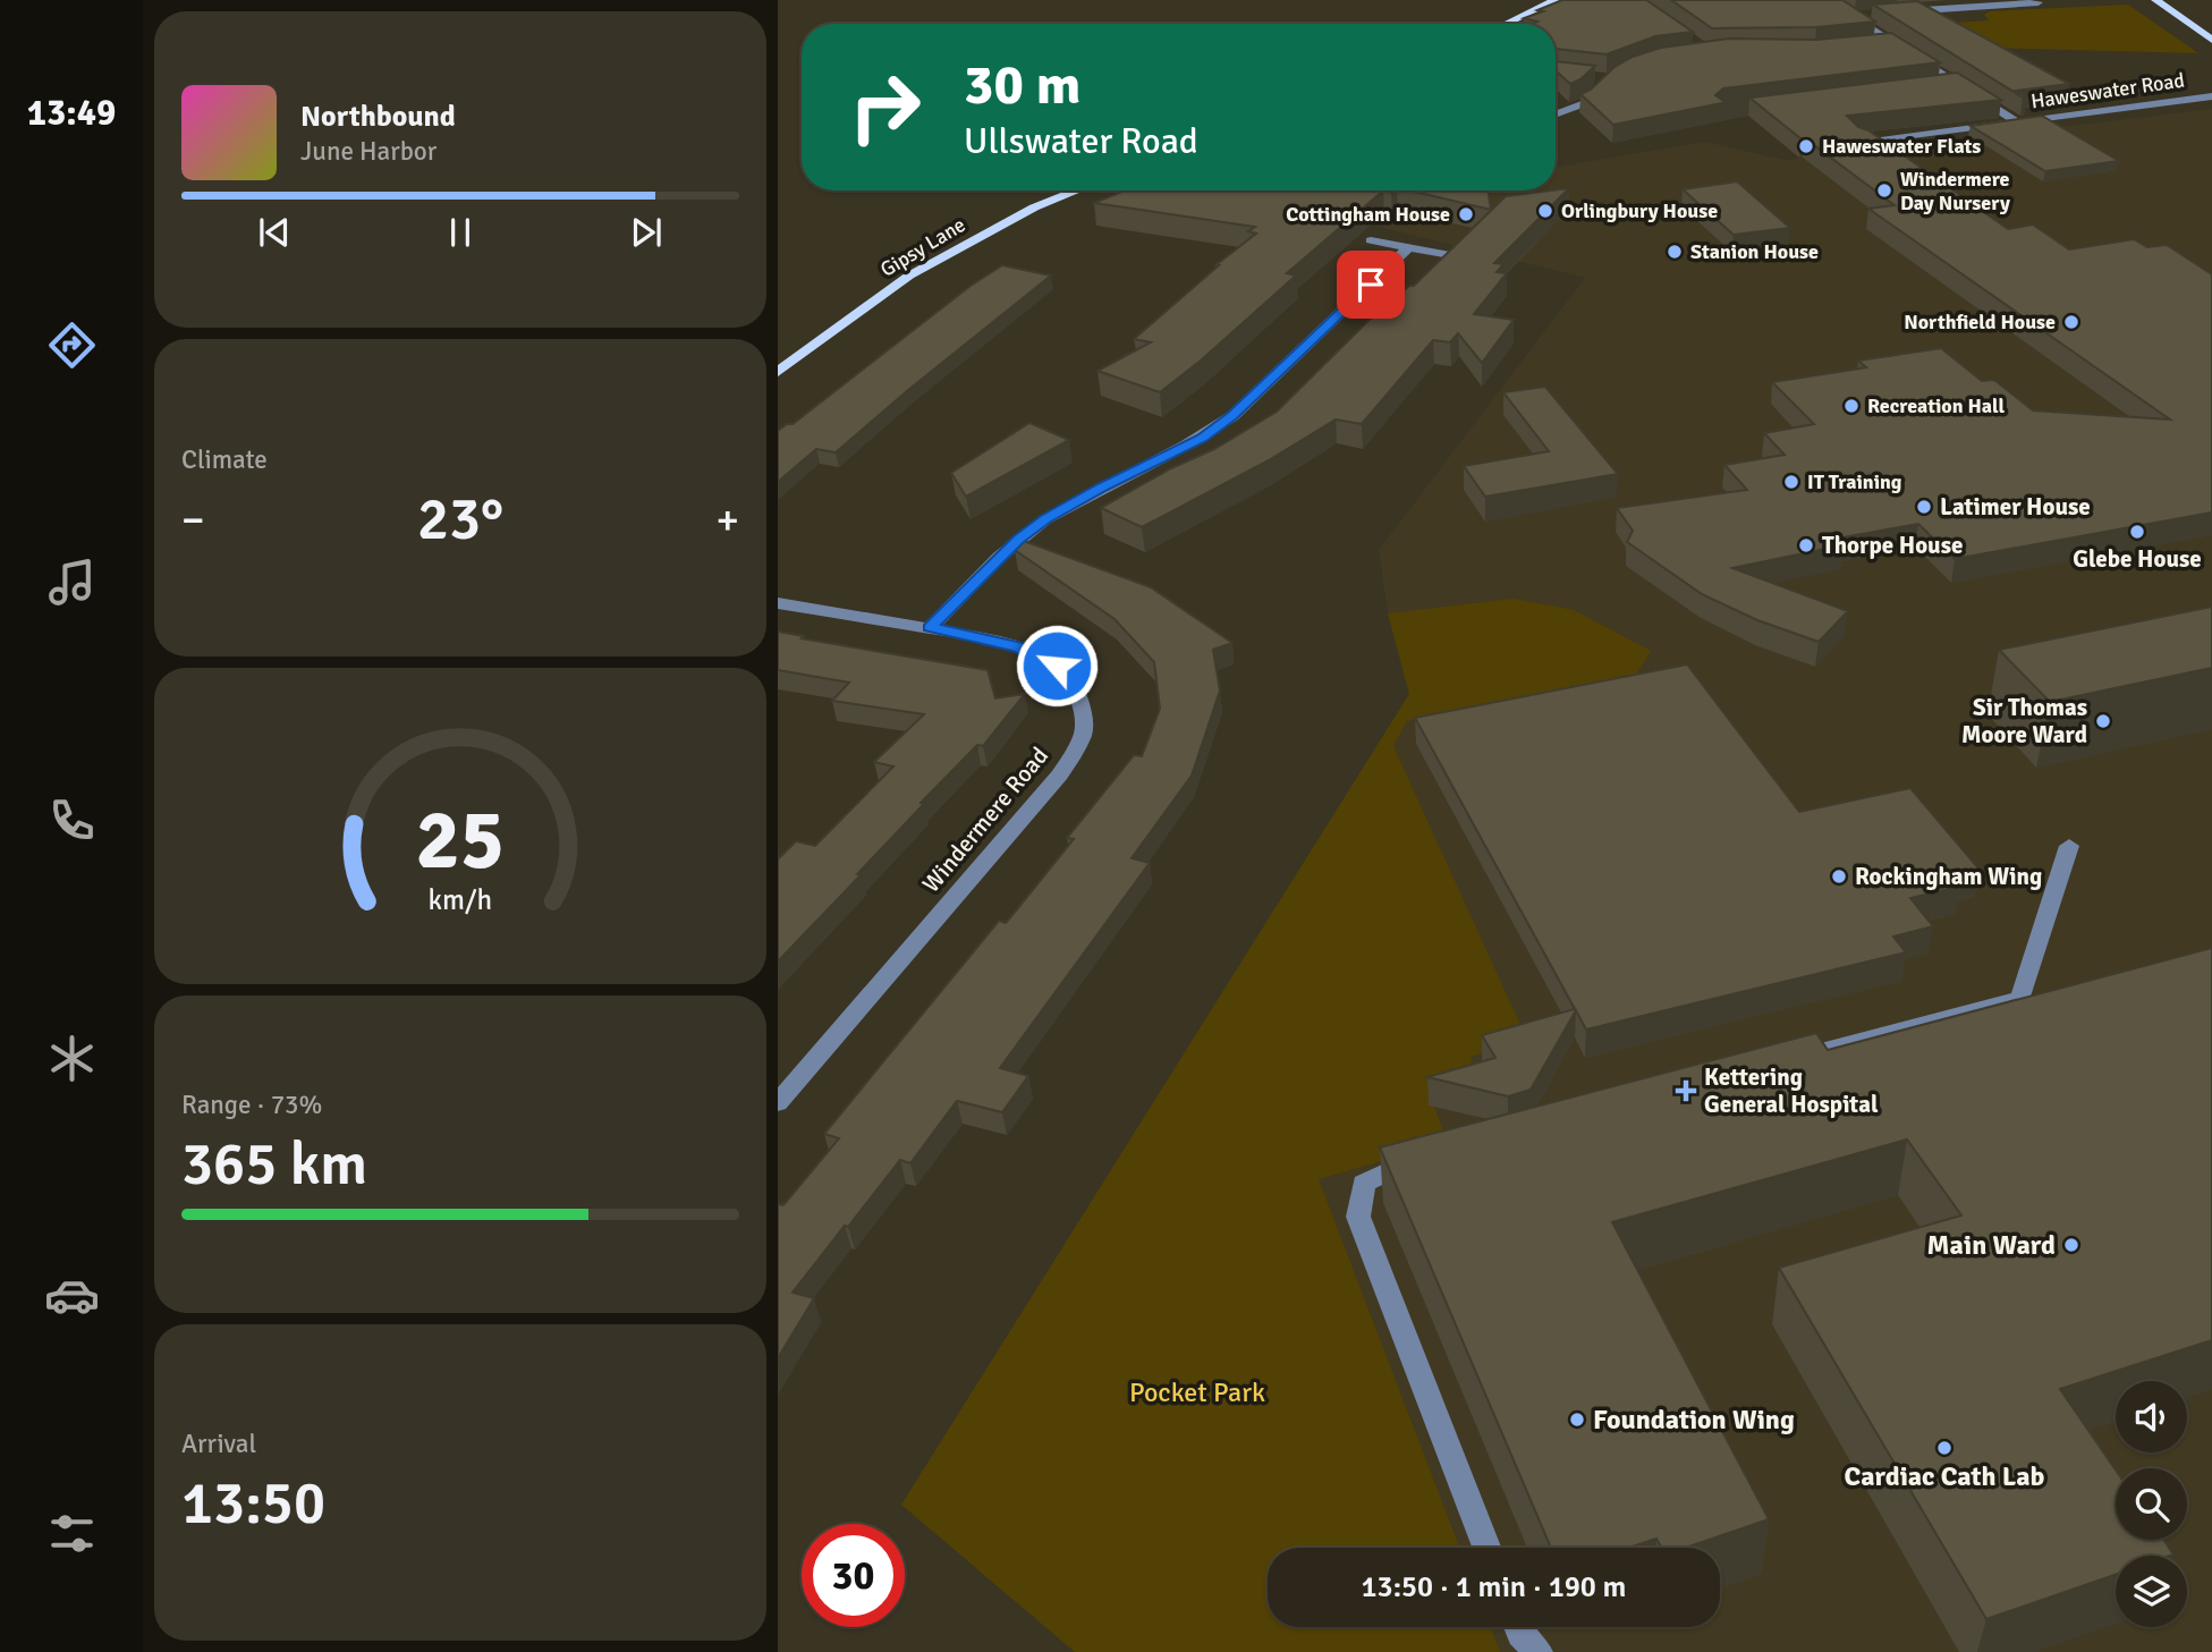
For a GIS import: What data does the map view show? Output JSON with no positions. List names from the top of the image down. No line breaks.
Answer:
{"streets":{"main road":["Gipsy Lane"],"street":["Haweswater Road","Windermere Road"]},"parks":["Pocket Park"],"places":{"other":["Haweswater Flats","Windermere Day Nursery","Orlingbury House","Cottingham House","Stanion House","Northfield House","Recreation Hall","IT Training","Latimer House","Glebe House","Thorpe House","Sir Thomas Moore Ward","Rockingham Wing","Main Ward","Foundation Wing","Cardiac Cath Lab"],"health":["Kettering General Hospital"]},"page":{"tabs":"13:49","turn":["30 m","Ullswater Road"],"song":["Northbound","June Harbor"],"tile":["Climate",["Range · 73%","365 km"],["Arrival","13:50"]],"heat":["−","23°","+"],"limit":"30","trip":"13:50 · 1 min · 190 m","gauge":["25","km/h"]}}
